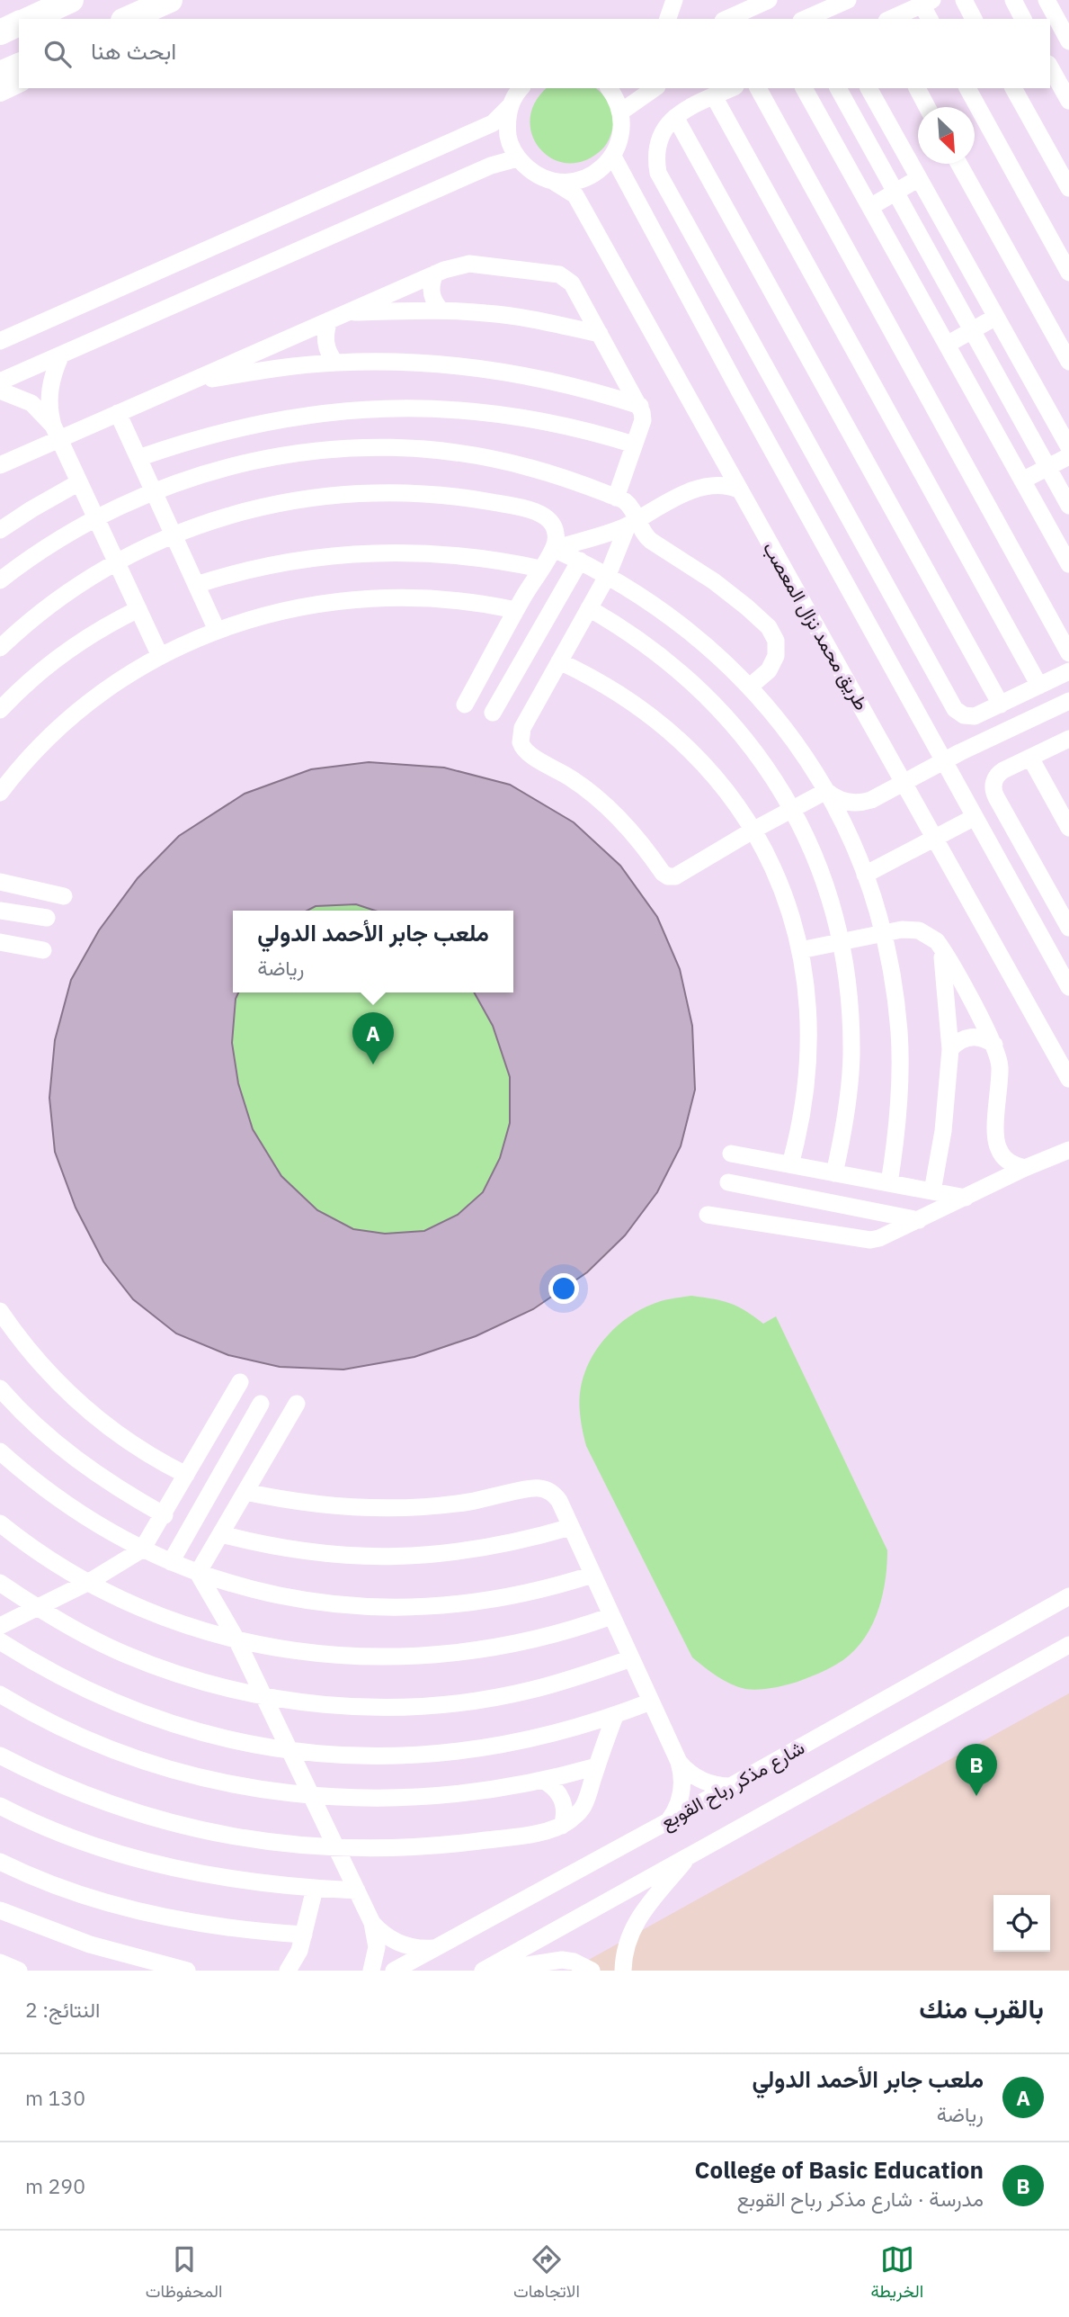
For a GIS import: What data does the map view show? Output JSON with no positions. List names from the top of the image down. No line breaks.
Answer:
{"streets":{"street":["طريق محمد نزال المعصب","شارع مذكر رباح القوبع"]},"north":"bottom right","page":{"search":"ابحث هنا","popup":["ملعب جابر الأحمد الدولي","رياضة"],"pins":["A","B"],"heading":["بالقرب منك","النتائج: 2"],"list":[{"mark":"A","name":"ملعب جابر الأحمد الدولي","note":"رياضة","value":"130 m"},{"mark":"B","name":"College of Basic Education","note":"مدرسة · شارع مذكر رباح القوبع","value":"290 m"}],"nav":["الخريطة","الاتجاهات","المحفوظات"]}}
